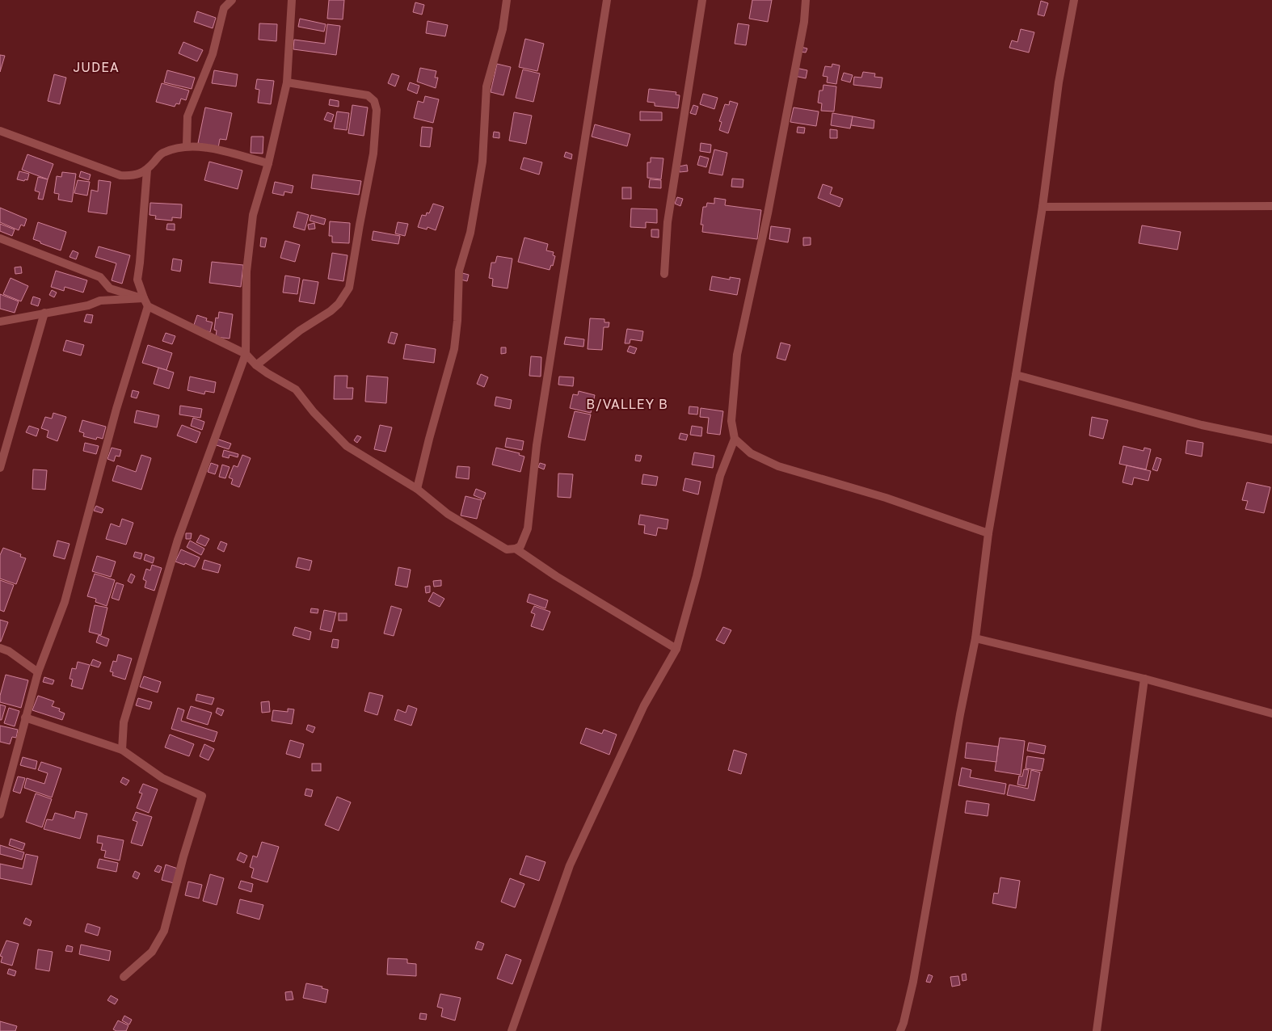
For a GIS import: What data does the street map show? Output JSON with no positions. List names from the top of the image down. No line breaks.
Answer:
{"districts":["JUDEA","B/VALLEY B"]}
